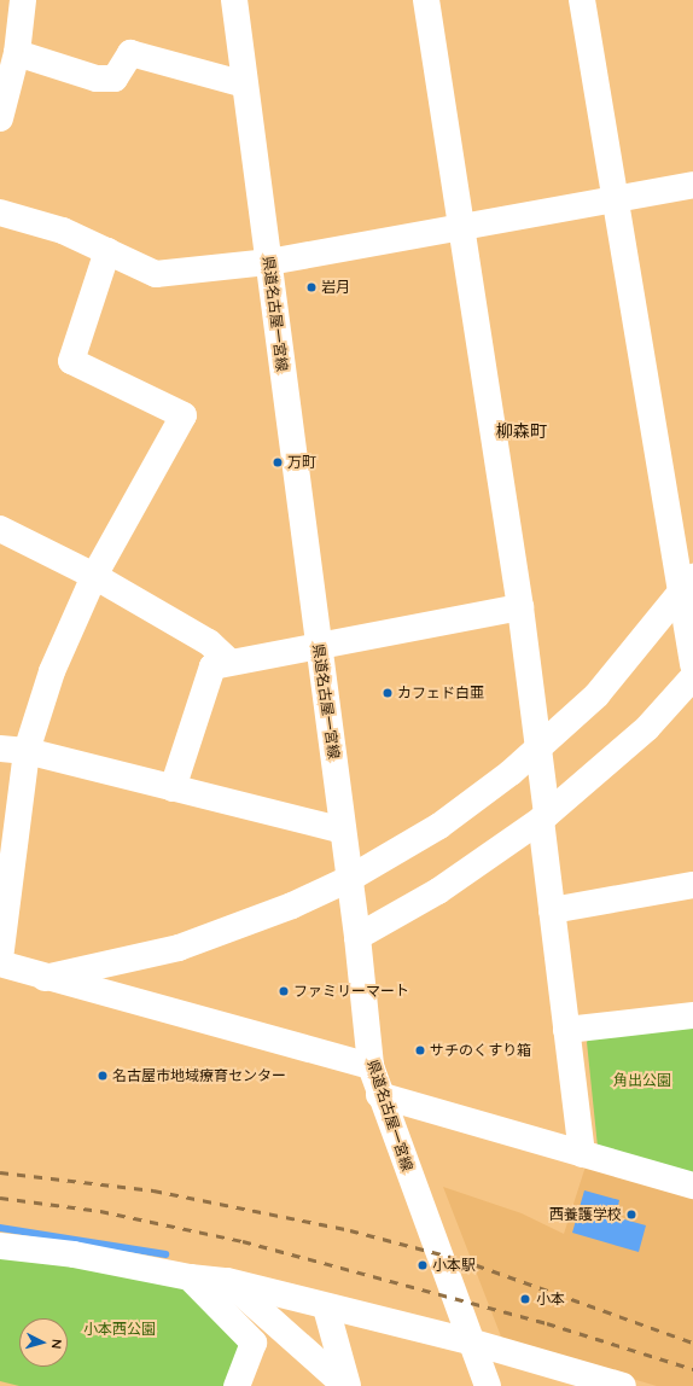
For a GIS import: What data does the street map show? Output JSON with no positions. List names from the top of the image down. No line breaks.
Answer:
{"streets":{"street":["県道名古屋一宮線"]},"districts":["柳森町"],"parks":["角出公園","小本西公園"],"places":["岩月","万町","カフェド白亜","ファミリーマート","サチのくすり箱","名古屋市地域療育センター","西養護学校","小本駅","小本"],"north":"right"}
